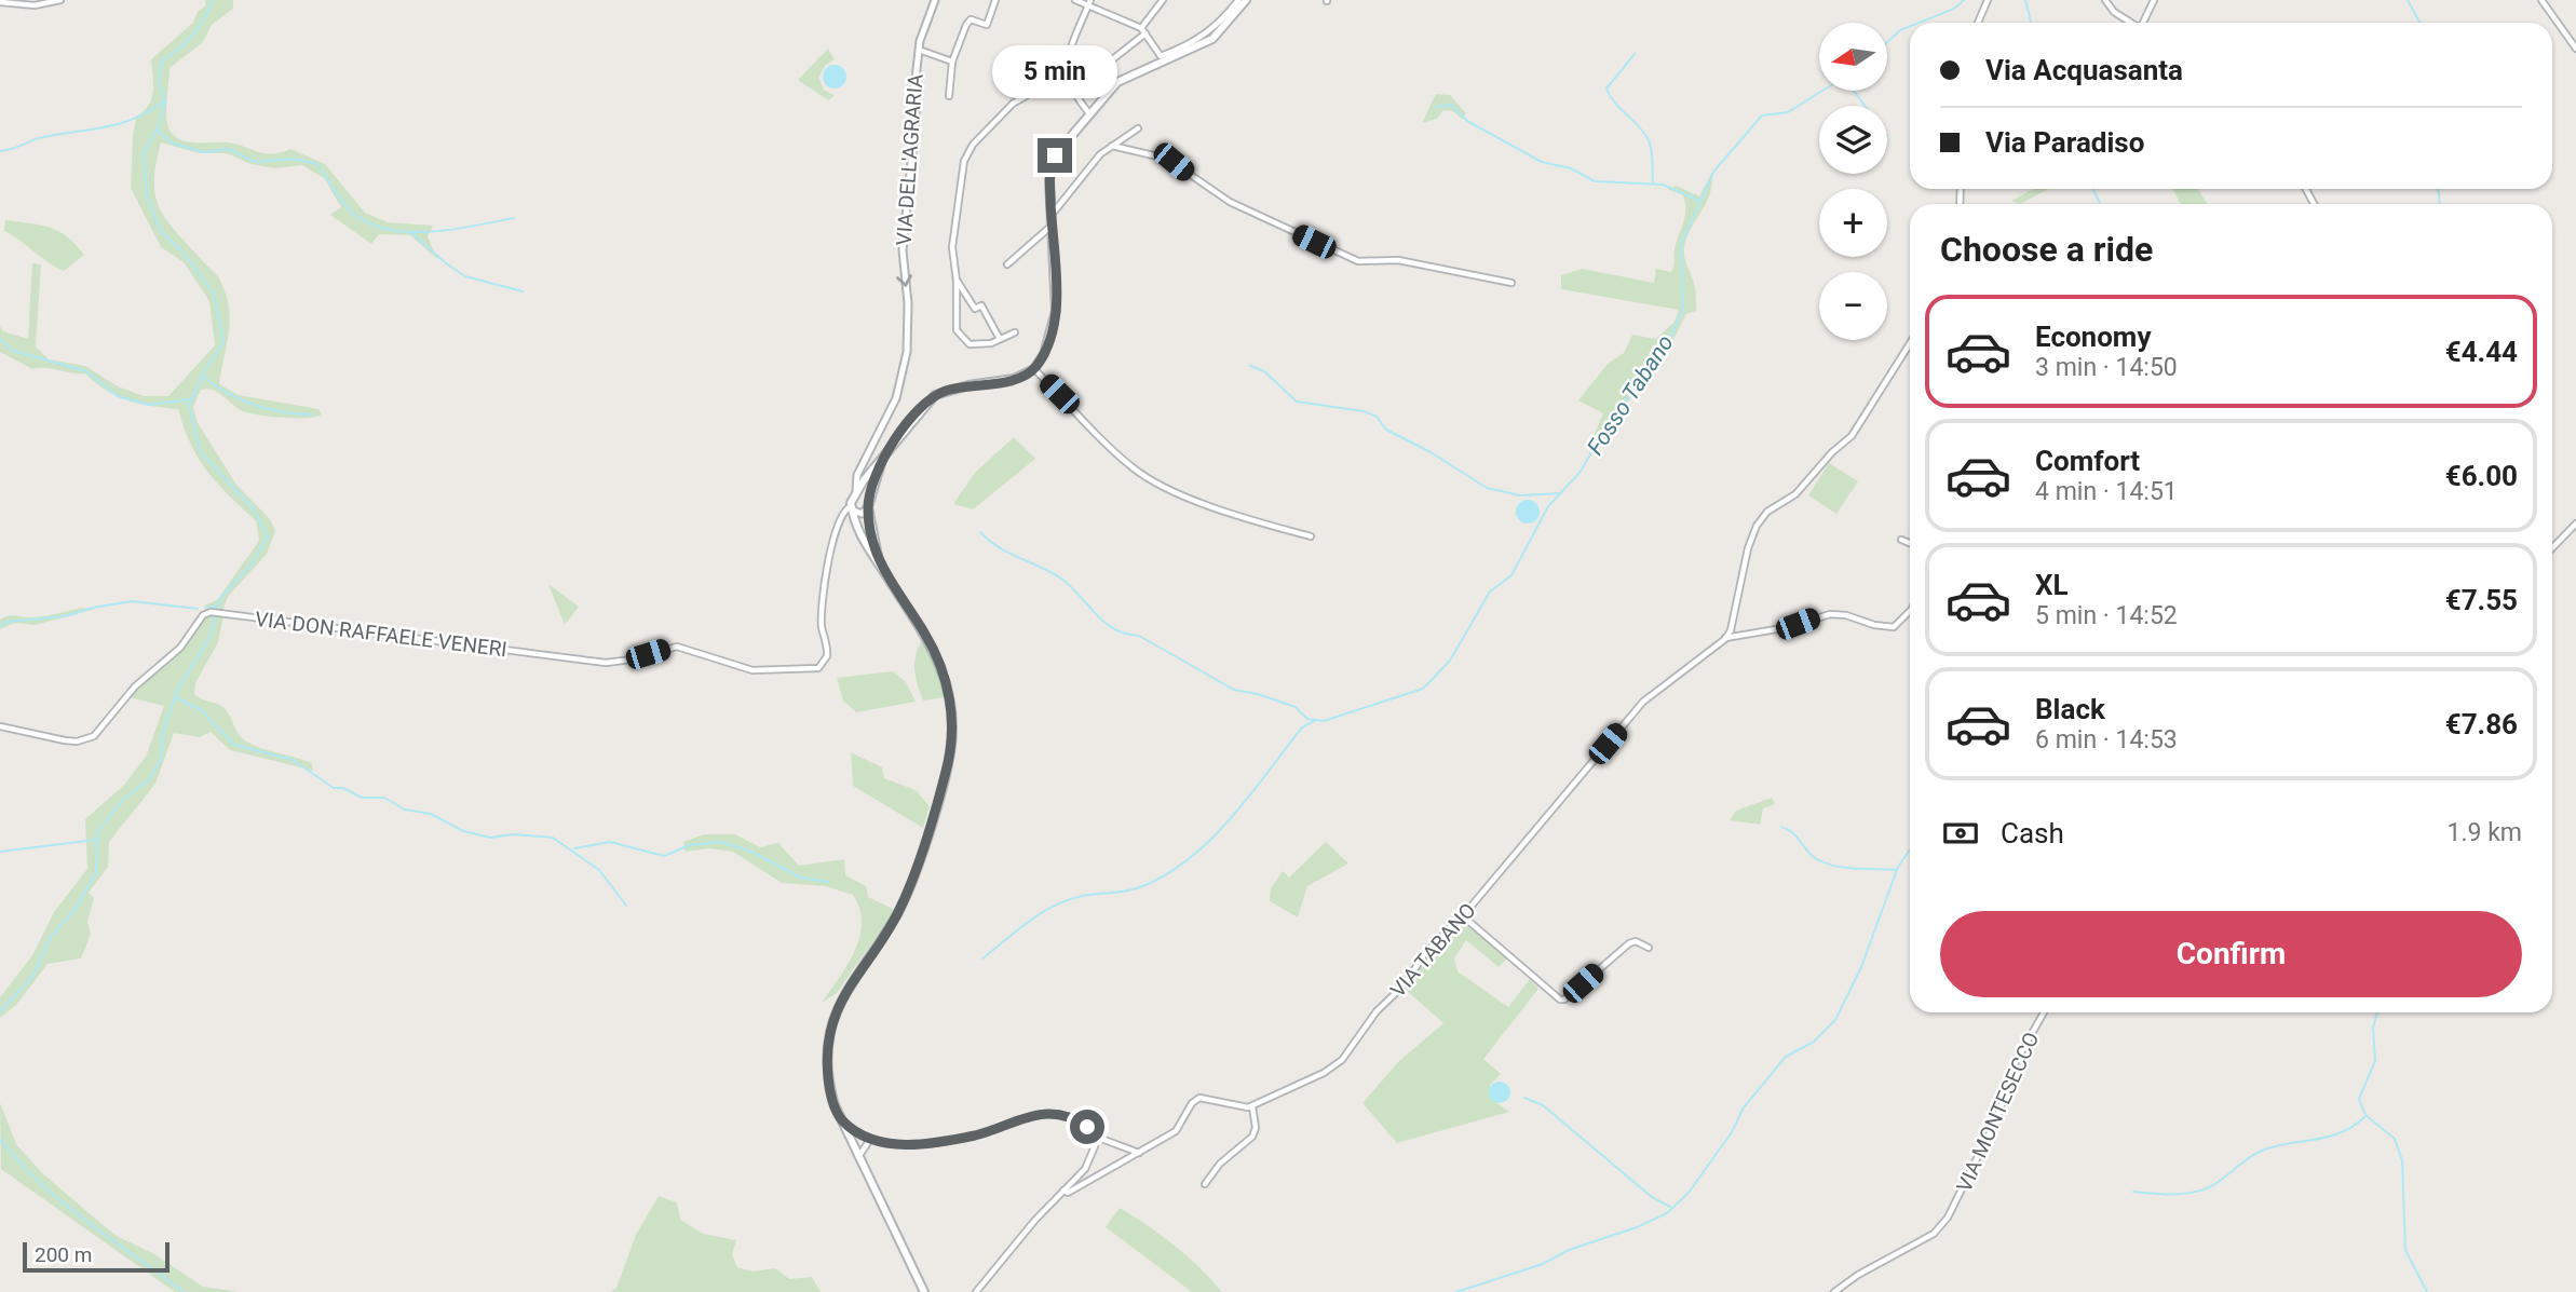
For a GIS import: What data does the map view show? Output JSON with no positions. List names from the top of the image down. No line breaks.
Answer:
{"streets":{"street":["VIA DELL'AGRARIA","VIA DON RAFFAELE VENERI","VIA TABANO","VIA MONTESECCO"]},"one_way":["VIA DELL'AGRARIA"],"water":["Fosso Tabano"],"scale_bar":"200 m","north":"left","page":{"map_buttons":["+","−"],"banner":["Via Acquasanta","Via Paradiso"],"bubble":"5 min","heading":"Choose a ride","list":[{"name":"Economy","note":"3 min · 14:50","value":"€4.44"},{"name":"Comfort","note":"4 min · 14:51","value":"€6.00"},{"name":"XL","note":"5 min · 14:52","value":"€7.55"},{"name":"Black","note":"6 min · 14:53","value":"€7.86"}],"pay":["Cash","1.9 km"],"buttons":"Confirm","scale":"200 m"}}
